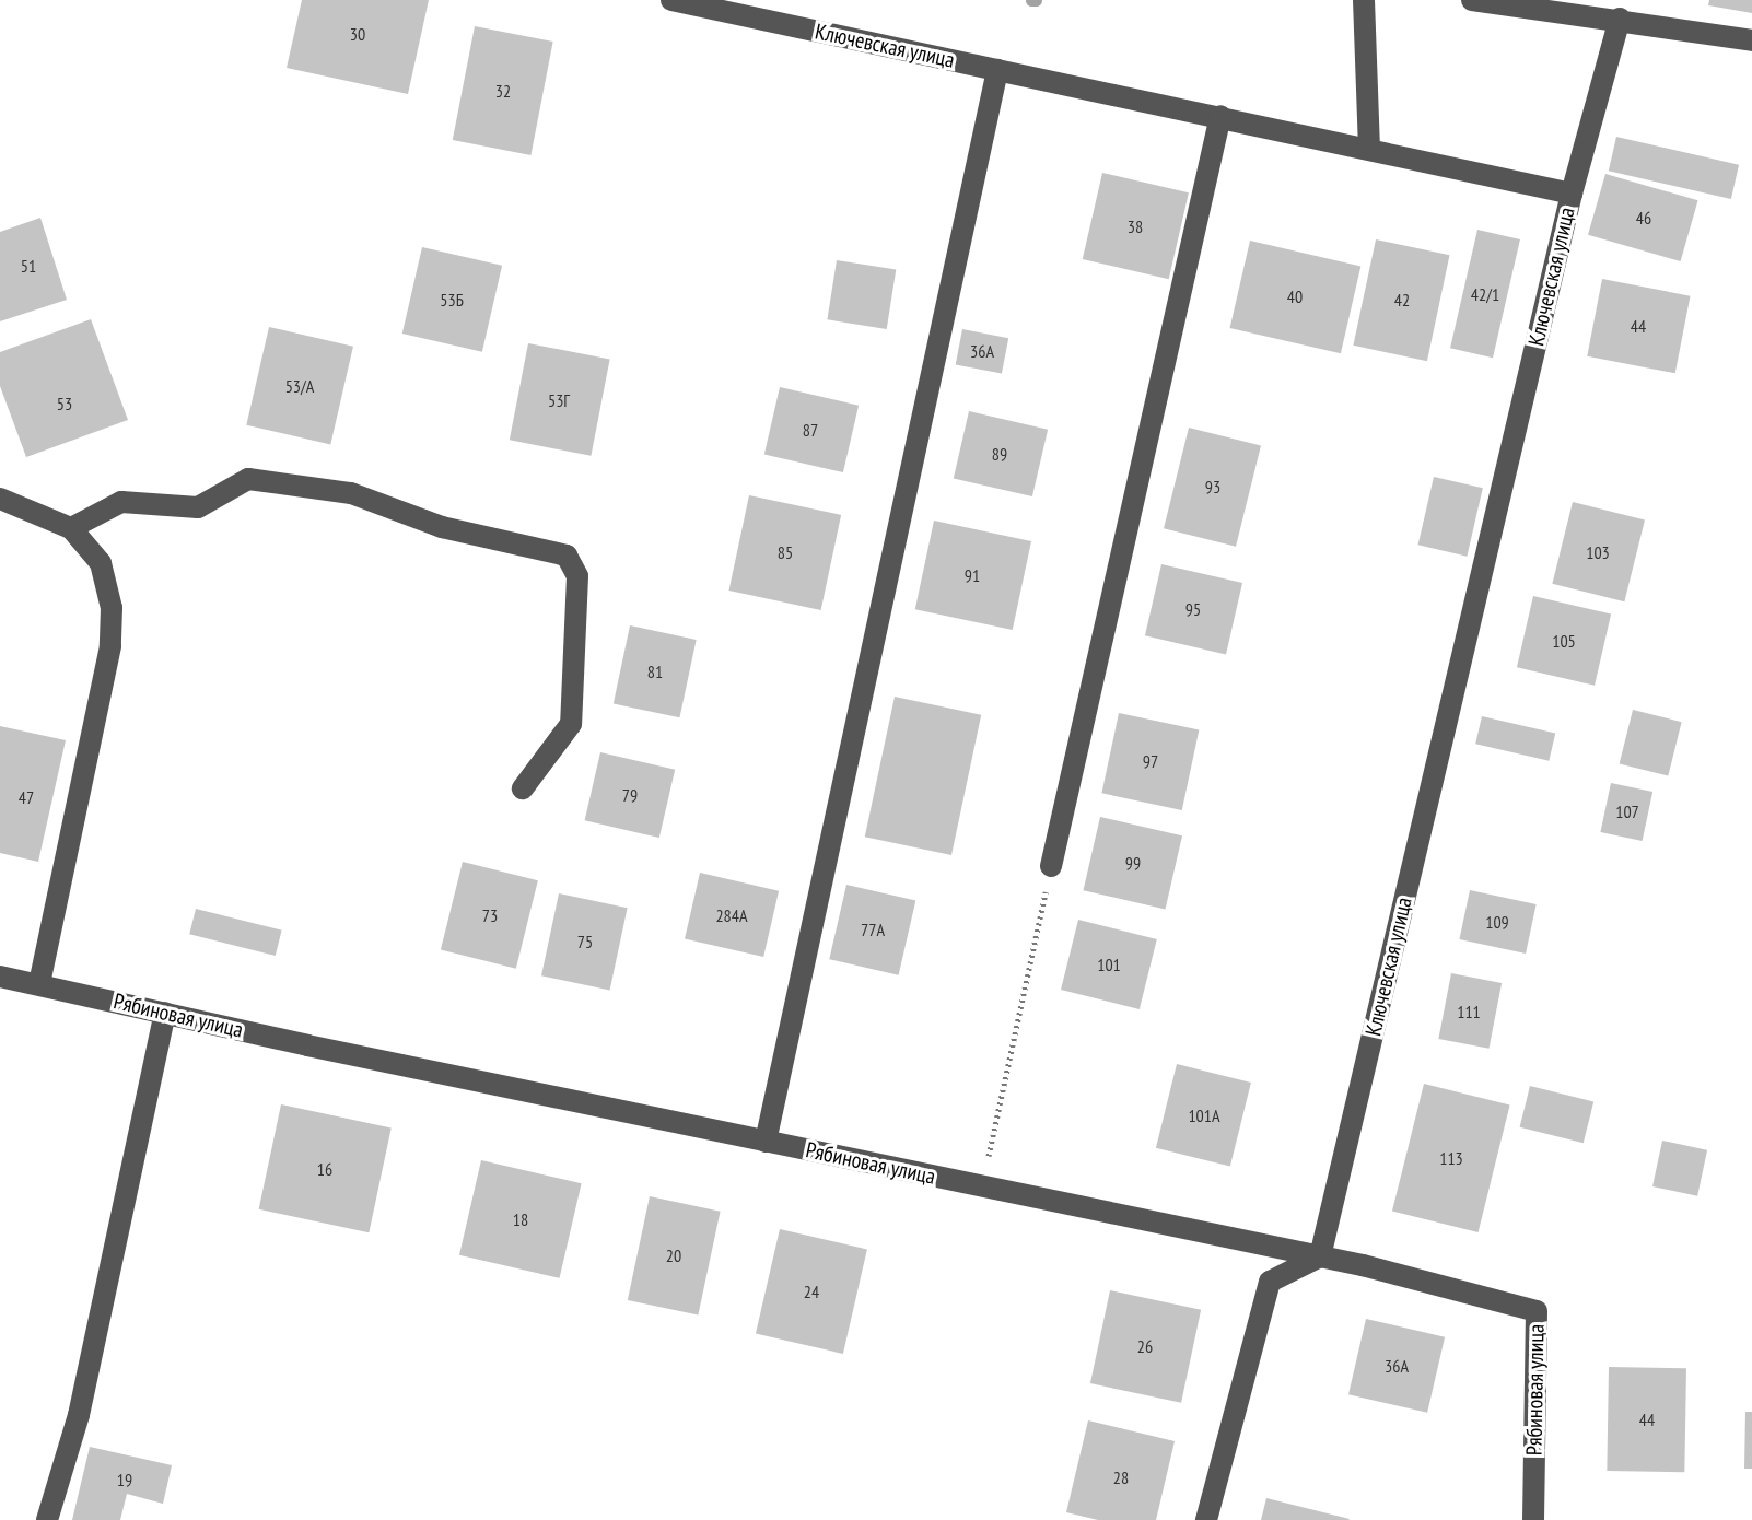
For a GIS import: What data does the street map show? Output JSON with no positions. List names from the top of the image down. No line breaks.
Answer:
{"streets":{"street":["Ключевская улица","Рябиновая улица"]},"crossings":[["Ключевская улица","Рябиновая улица"]],"house_numbers":["30","32","46","38","51","42/1","40","53Б","42","44","36А","53/А","53Г","53","87","89","93","85","103","91","95","105","81","97","79","47","107","99","73","284А","109","77А","75","101","111","101А","113","16","18","20","24","26","36А","44","28","19"]}
